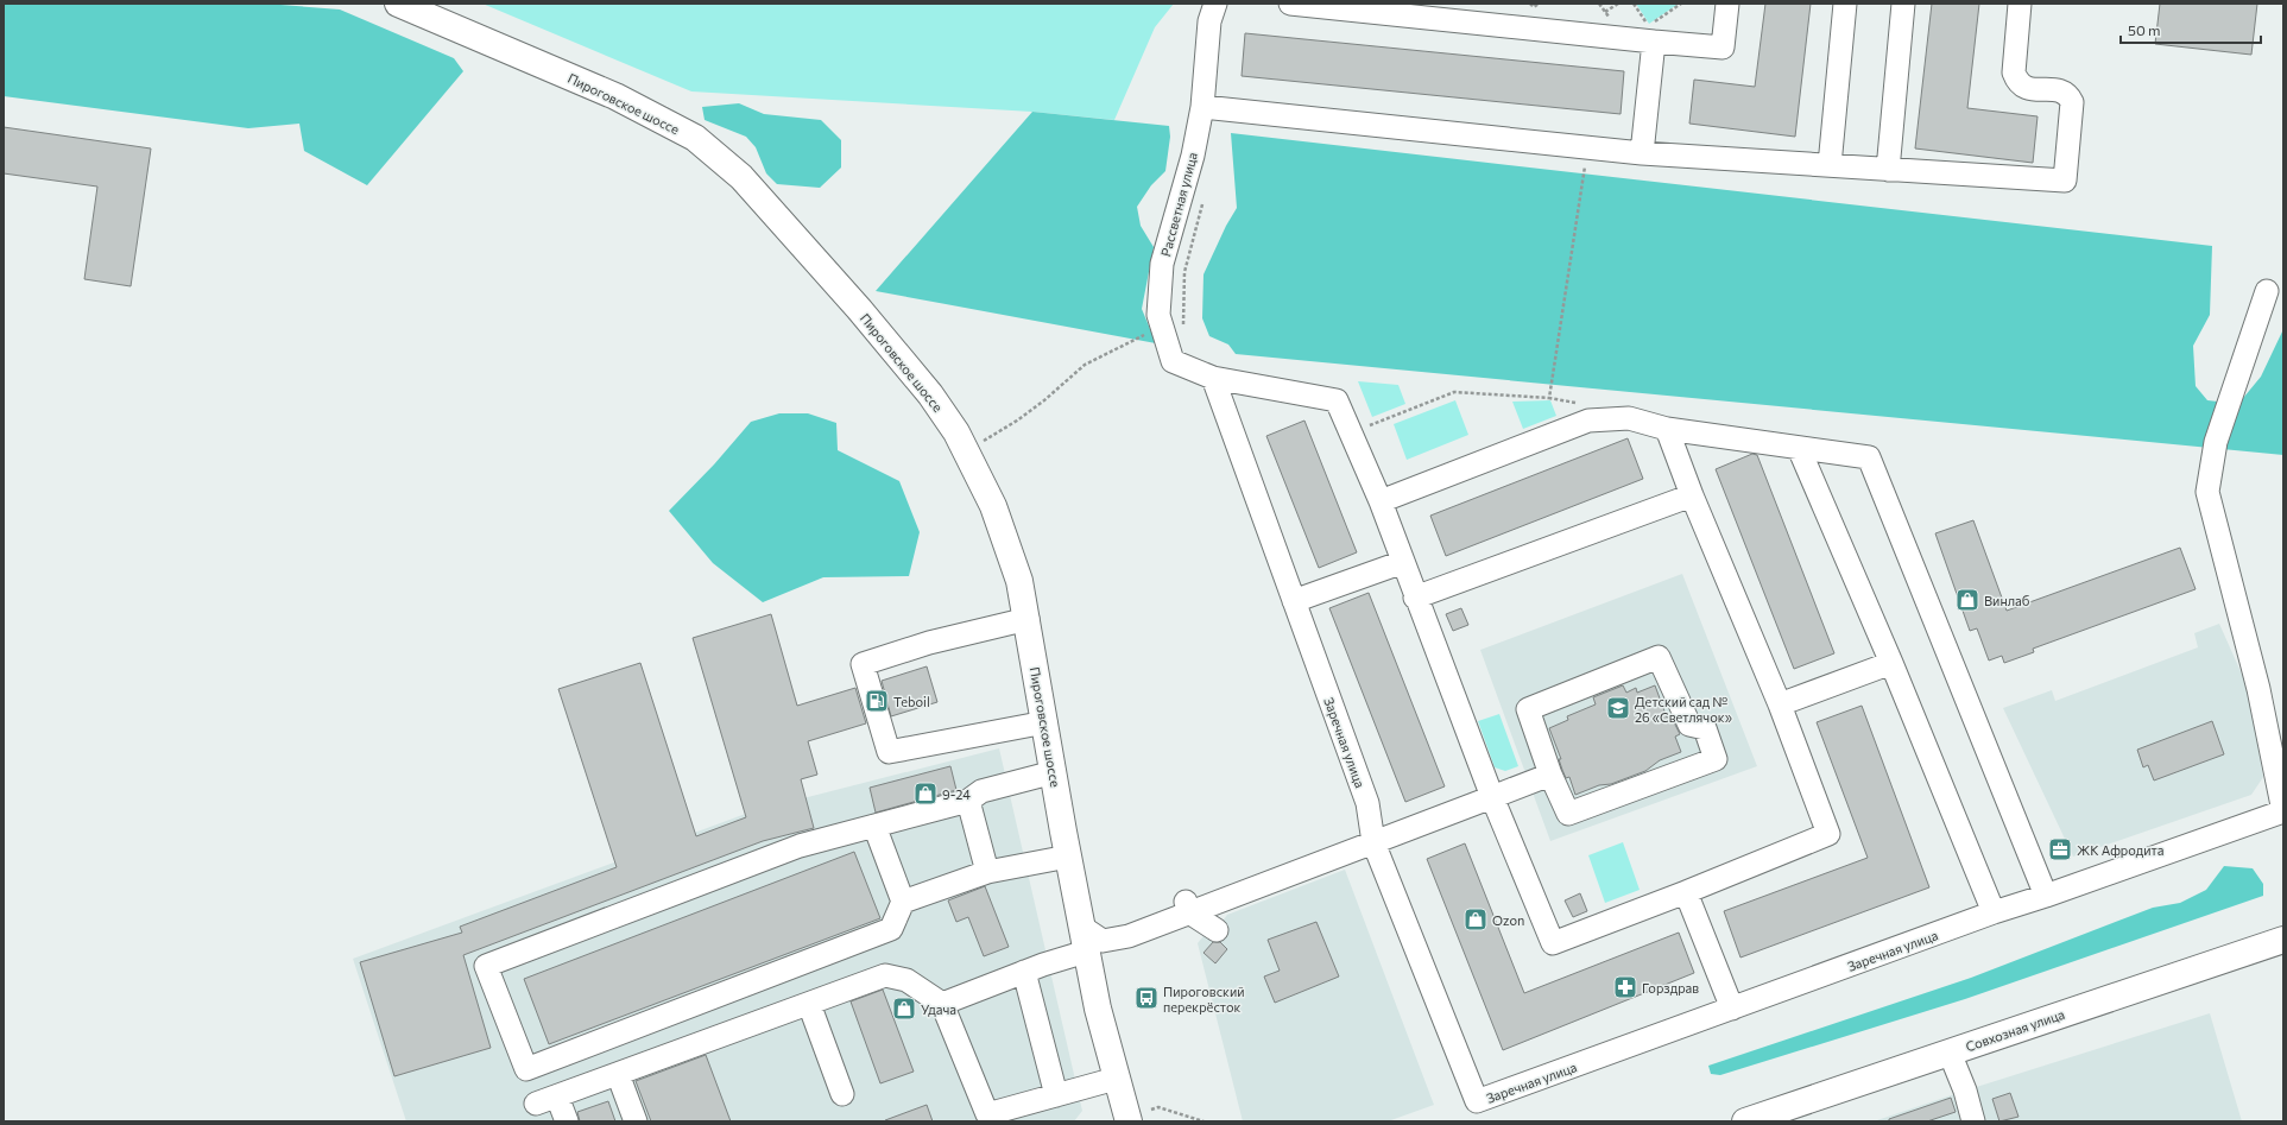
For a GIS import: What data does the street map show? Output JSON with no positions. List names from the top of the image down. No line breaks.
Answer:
{"streets":{"main road":["Пироговское шоссе","Совхозная улица"],"street":["Рассветная улица","Заречная улица"]},"crossings":[["Рассветная улица","Заречная улица"]],"places":{"shop":["Винлаб","9-24","Ozon","Удача"],"fuel station":["Teboil"],"school or university":["Детский сад № 26 «Светлячок»"],"office":["ЖК Афродита"],"pharmacy":["Горздрав"],"bus stop":["Пироговский перекрёсток"]},"scale_bar":"50 m"}
